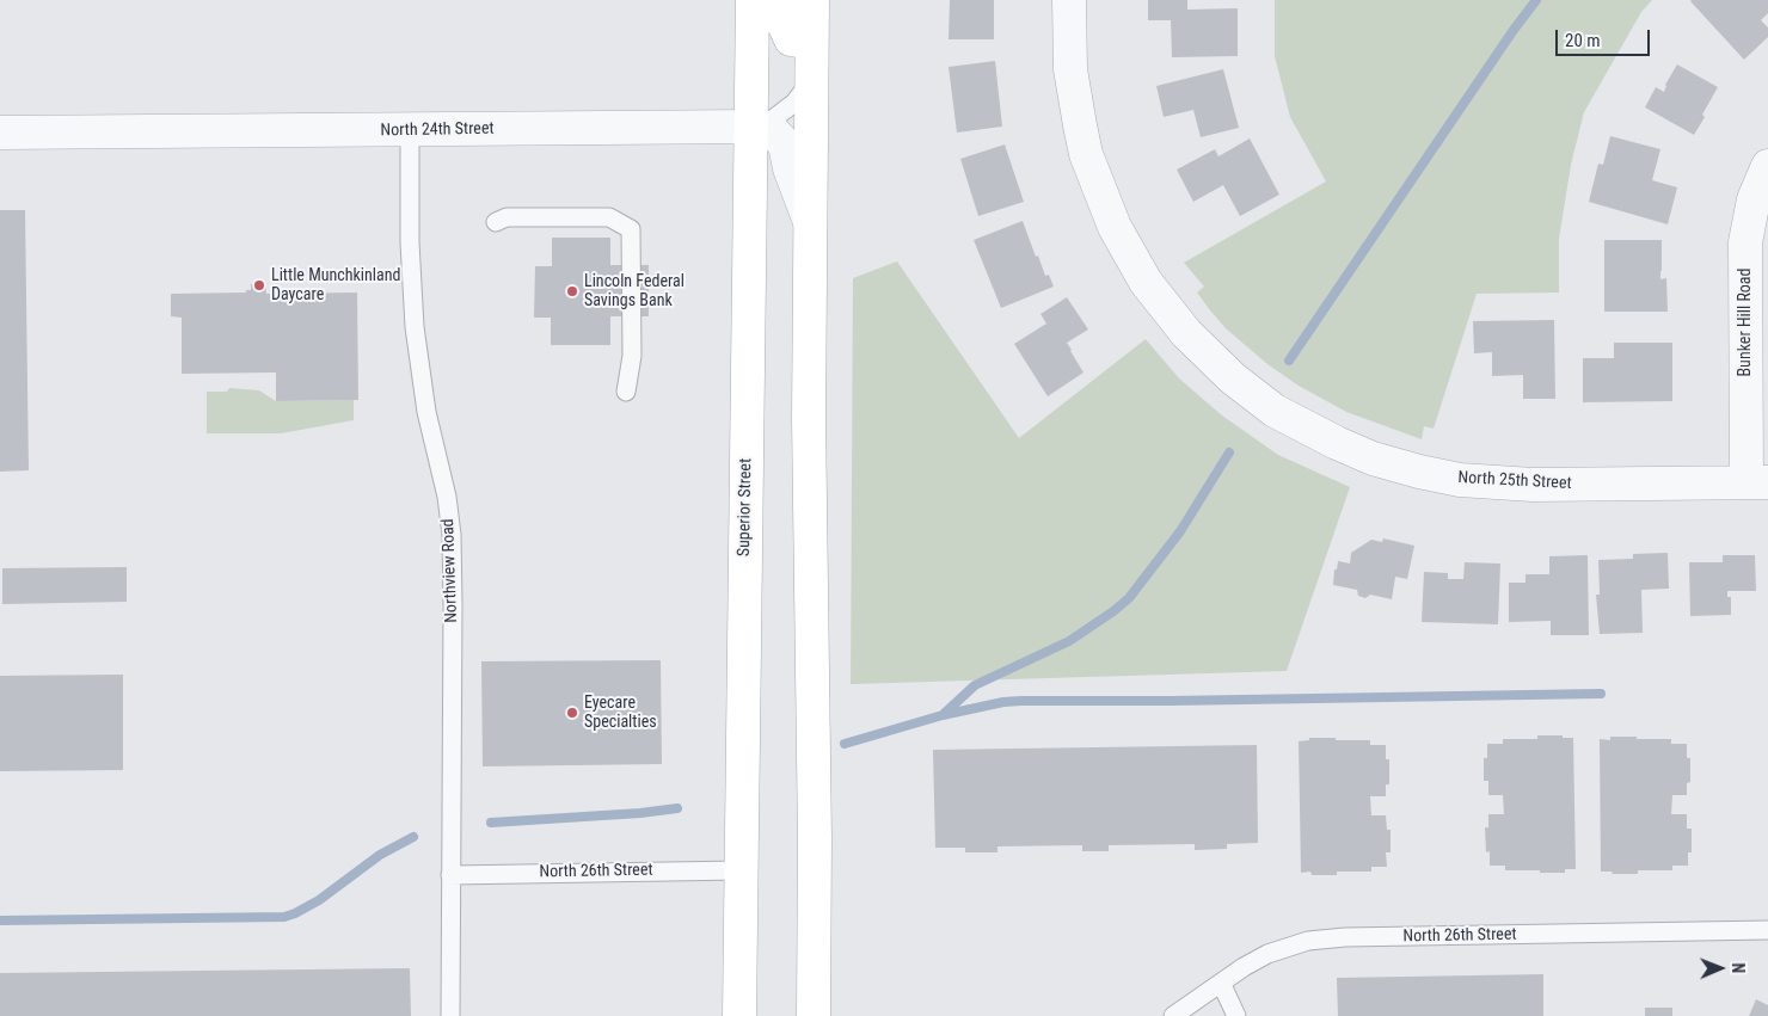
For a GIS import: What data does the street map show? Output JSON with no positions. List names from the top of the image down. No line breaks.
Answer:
{"streets":{"main road":["Superior Street"],"street":["North 24th Street","Bunker Hill Road","North 25th Street"],"lane":["Northview Road","North 26th Street"]},"crossings":[["North 24th Street","Superior Street"],["North 24th Street","Northview Road"],["Bunker Hill Road","North 25th Street"],["Superior Street","North 26th Street"],["Northview Road","North 26th Street"]],"places":["Little Munchkinland Daycare","Lincoln Federal Savings Bank","Eyecare Specialties"],"scale_bar":"20 m","north":"right"}
